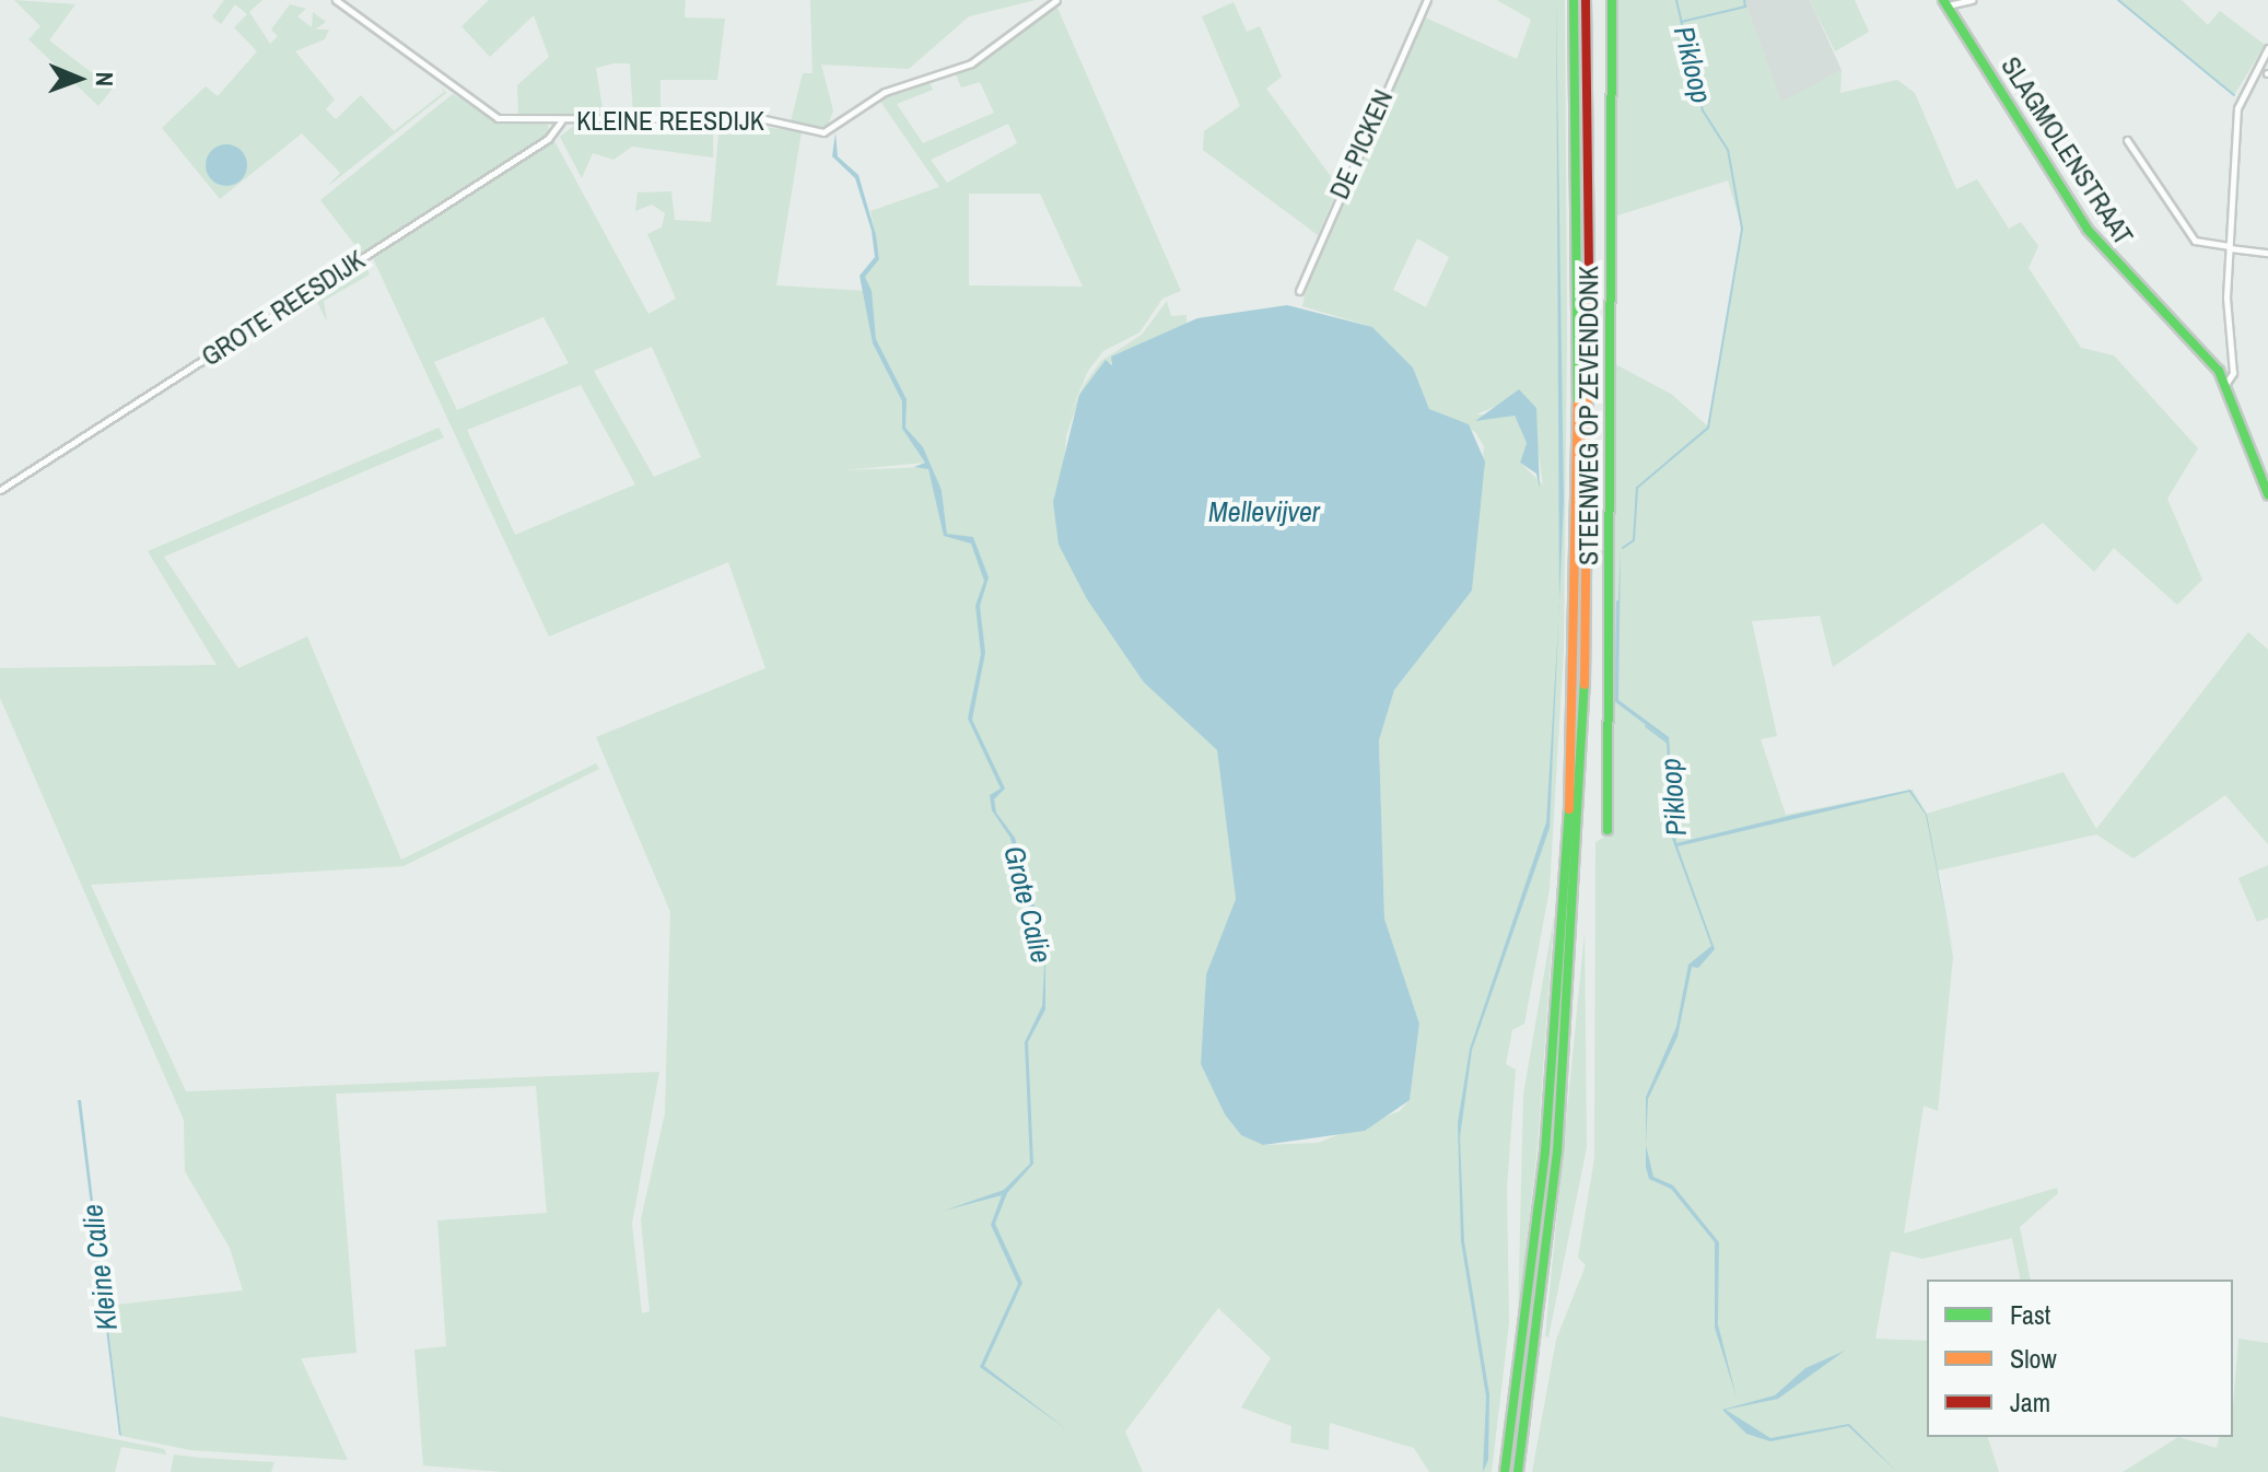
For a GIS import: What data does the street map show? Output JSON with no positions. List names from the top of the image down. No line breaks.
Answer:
{"streets":{"main road":["SLAGMOLENSTRAAT","STEENWEG OP ZEVENDONK"],"street":["KLEINE REESDIJK","DE PICKEN","GROTE REESDIJK"]},"crossings":[["KLEINE REESDIJK","GROTE REESDIJK"]],"water":["Pikloop","Mellevijver","Grote Calie","Kleine Calie"],"legend":["Fast","Slow","Jam"],"north":"right"}
